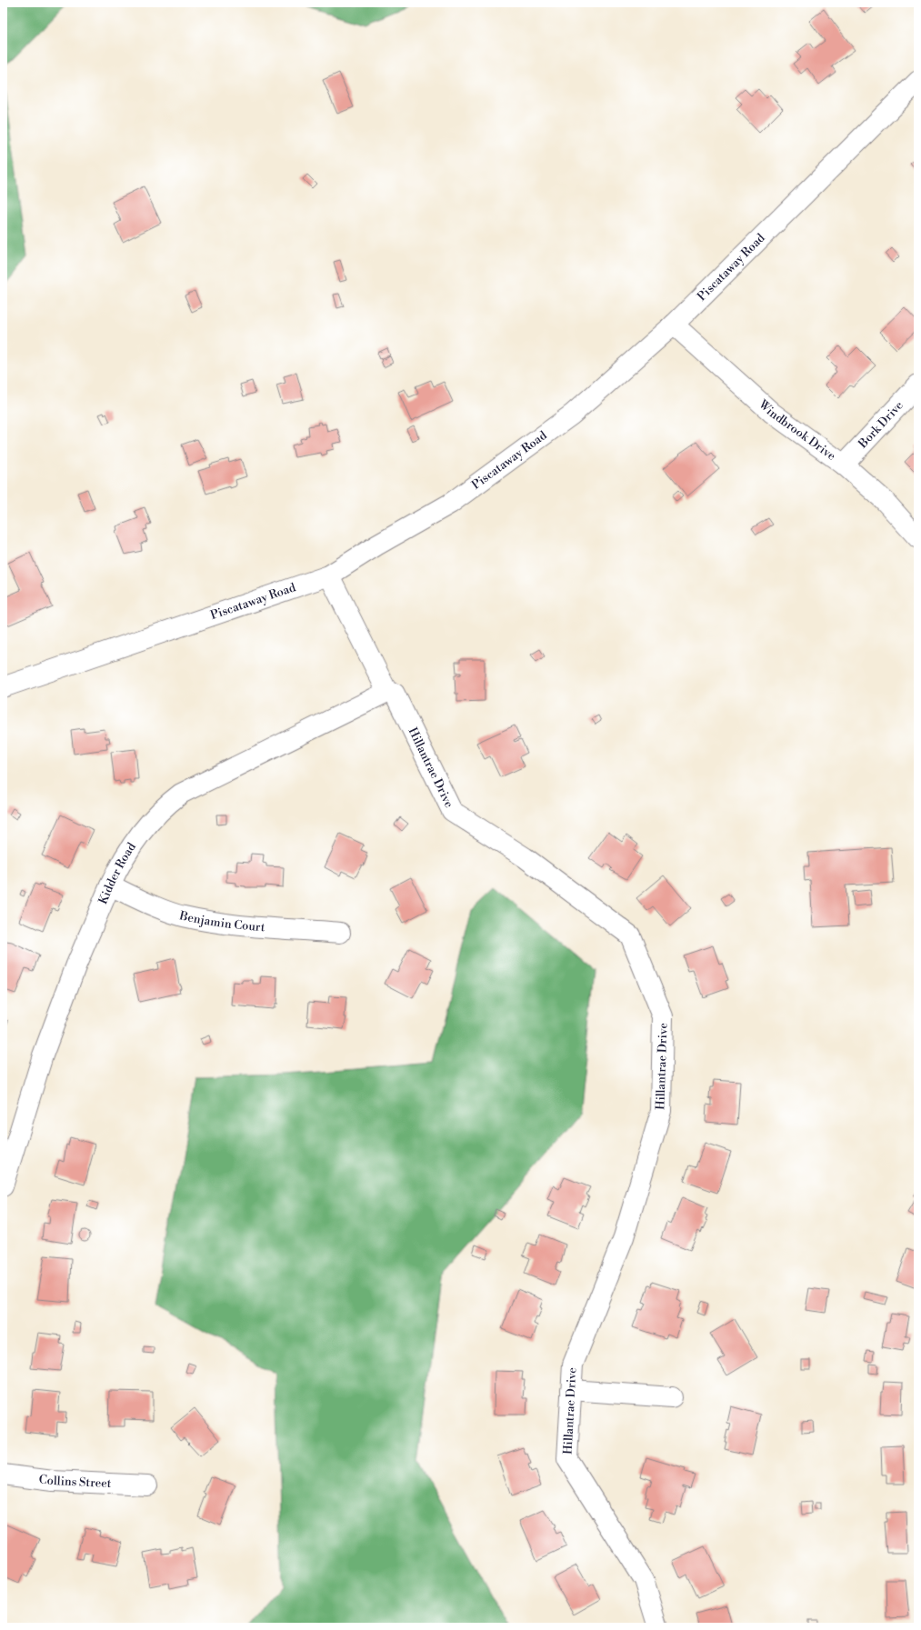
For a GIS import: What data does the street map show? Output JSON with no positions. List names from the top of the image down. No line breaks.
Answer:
{"streets":{"street":["Piscataway Road","Bork Drive","Windbrook Drive","Hillantrae Drive","Kidder Road","Benjamin Court","Collins Street"]},"crossings":[["Piscataway Road","Windbrook Drive"],["Piscataway Road","Hillantrae Drive"],["Bork Drive","Windbrook Drive"],["Hillantrae Drive","Kidder Road"],["Kidder Road","Benjamin Court"]]}
